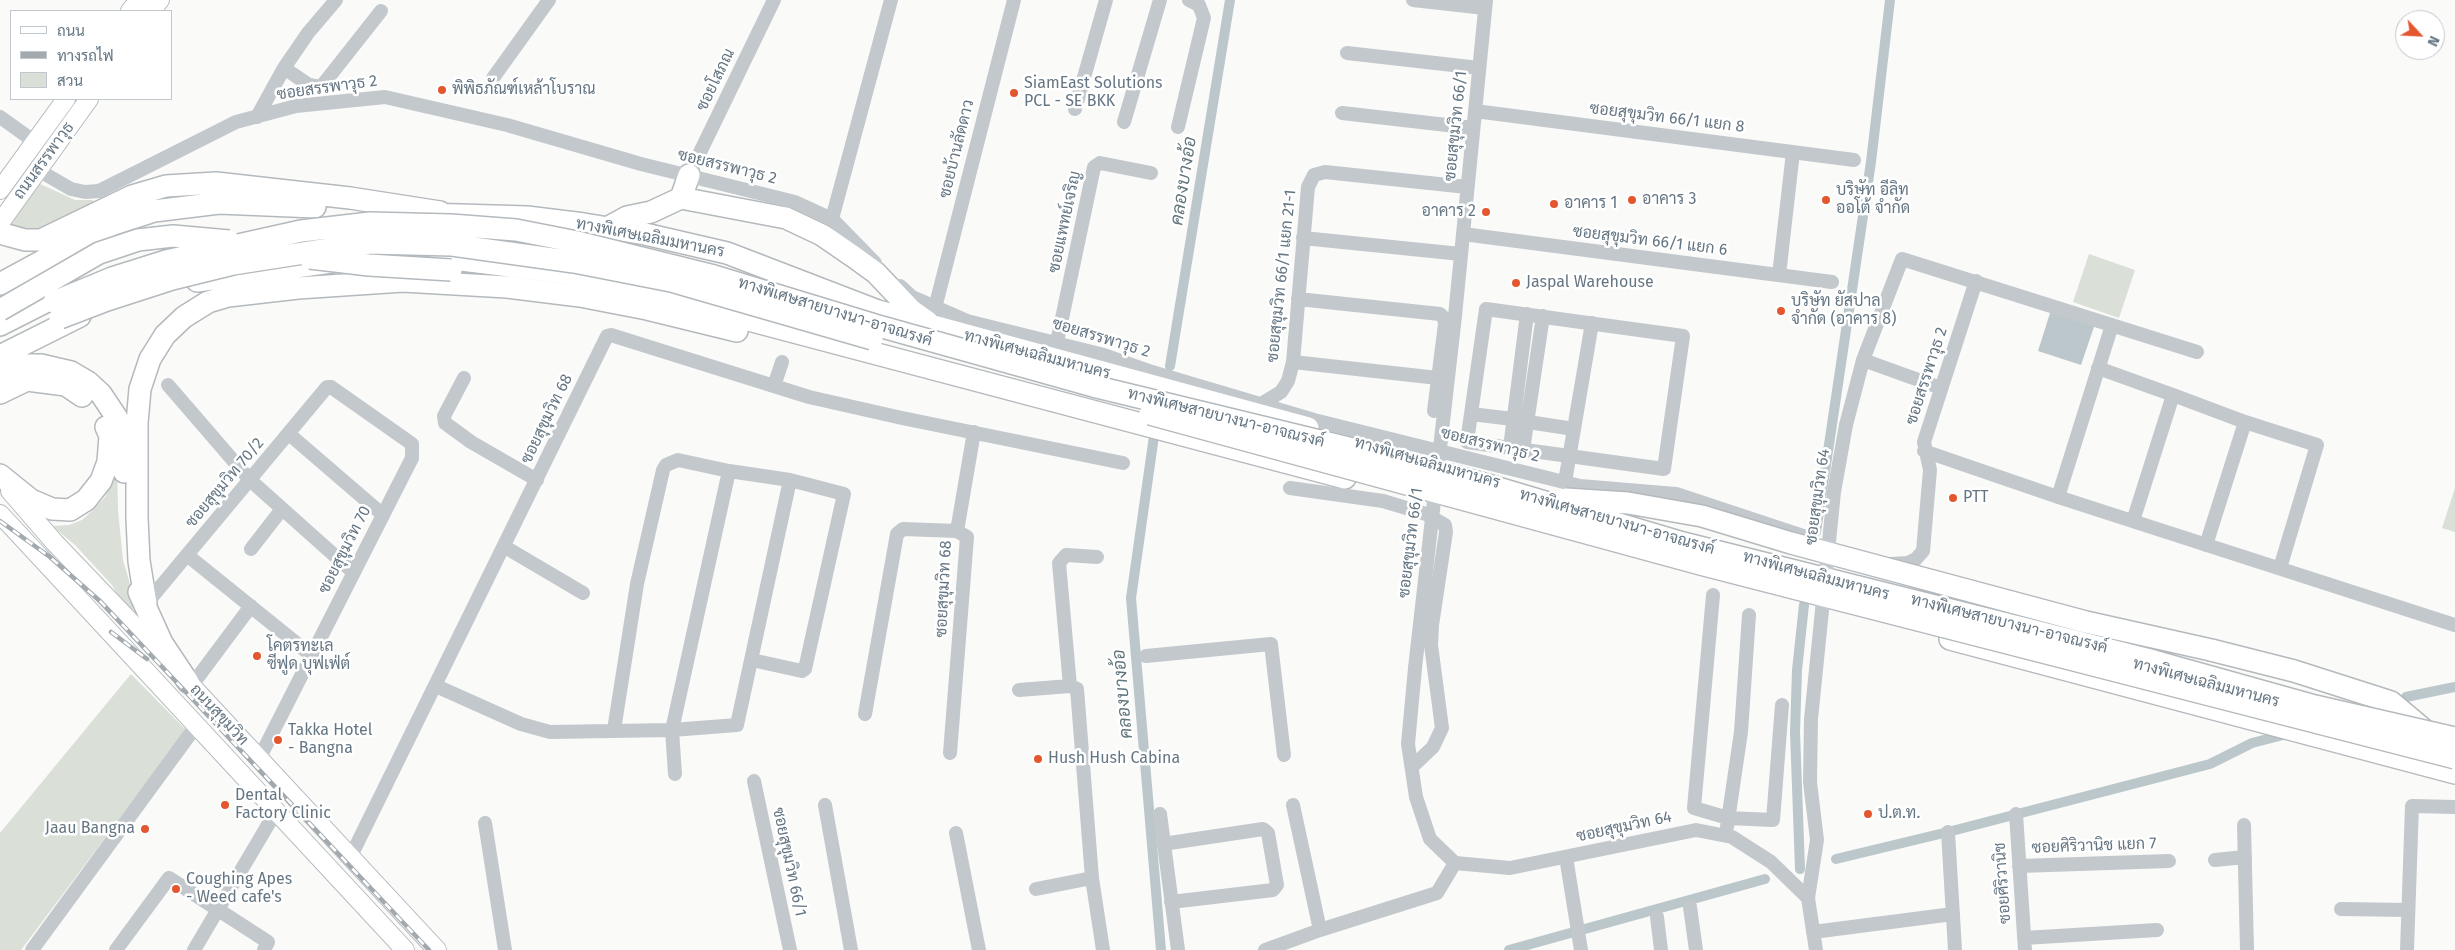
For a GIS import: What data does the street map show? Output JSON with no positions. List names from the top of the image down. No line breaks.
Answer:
{"streets":{"highway":["ทางพิเศษเฉลิมมหานคร","ทางพิเศษสายบางนา-อาจณรงค์"],"main road":["ถนนสรรพาวุธ","ถนนสุขุมวิท"],"street":["ซอยโสภณ","ซอยสรรพาวุธ 2","ซอยสุขุมวิท 66/1 แยก 8","ซอยสุขุมวิท 66/1","ซอยบ้านลัดดาว","ซอยแพทย์เจริญ","ซอยสุขุมวิท 66/1 แยก 6","ซอยสุขุมวิท 66/1 แยก 21-1","ซอยสุขุมวิท 68","ซอยสุขุมวิท 70/2","ซอยสุขุมวิท 64","ซอยสุขุมวิท 70","ซอยศิริวานิช แยก 7","ซอยศิริวานิช"]},"crossings":[["ซอยโสภณ","ซอยสรรพาวุธ 2"],["ซอยสรรพาวุธ 2","ซอยบ้านลัดดาว"],["ซอยสรรพาวุธ 2","ถนนสรรพาวุธ"],["ซอยสรรพาวุธ 2","ซอยแพทย์เจริญ"],["ซอยสรรพาวุธ 2","ทางพิเศษเฉลิมมหานคร"],["ซอยสรรพาวุธ 2","ซอยสุขุมวิท 66/1 แยก 21-1"],["ซอยสรรพาวุธ 2","ซอยสุขุมวิท 64"],["ซอยสุขุมวิท 66/1 แยก 8","ซอยสุขุมวิท 66/1"],["ซอยสุขุมวิท 66/1","ซอยสุขุมวิท 66/1 แยก 6"],["ซอยสุขุมวิท 66/1","ซอยสุขุมวิท 66/1 แยก 21-1"],["ซอยสุขุมวิท 66/1","ซอยสุขุมวิท 64"],["ซอยบ้านลัดดาว","ทางพิเศษเฉลิมมหานคร"],["ทางพิเศษเฉลิมมหานคร","ทางพิเศษสายบางนา-อาจณรงค์"],["ซอยสุขุมวิท 68","ถนนสุขุมวิท"],["ซอยสุขุมวิท 70/2","ซอยสุขุมวิท 70"],["ซอยสุขุมวิท 70","ถนนสุขุมวิท"],["ซอยศิริวานิช แยก 7","ซอยศิริวานิช"]],"water":["คลองบางอ้อ"],"places":["พิพิธภัณฑ์เหล้าโบราณ","SiamEast Solutions PCL - SE BKK","อาคาร 3","บริษัท อีลิท ออโต้ จำกัด","อาคาร 1","อาคาร 2","Jaspal Warehouse","บริษัท ยัสปาล จำกัด (อาคาร 8)","PTT","โคตรทะเล ซีฟูด บุฟเฟ่ต์","Takka Hotel - Bangna","Hush Hush Cabina","Dental Factory Clinic","ป.ต.ท.","Jaau Bangna","Coughing Apes - Weed cafe's"],"legend":["ถนน","ทางรถไฟ","สวน"],"north":"bottom right"}
